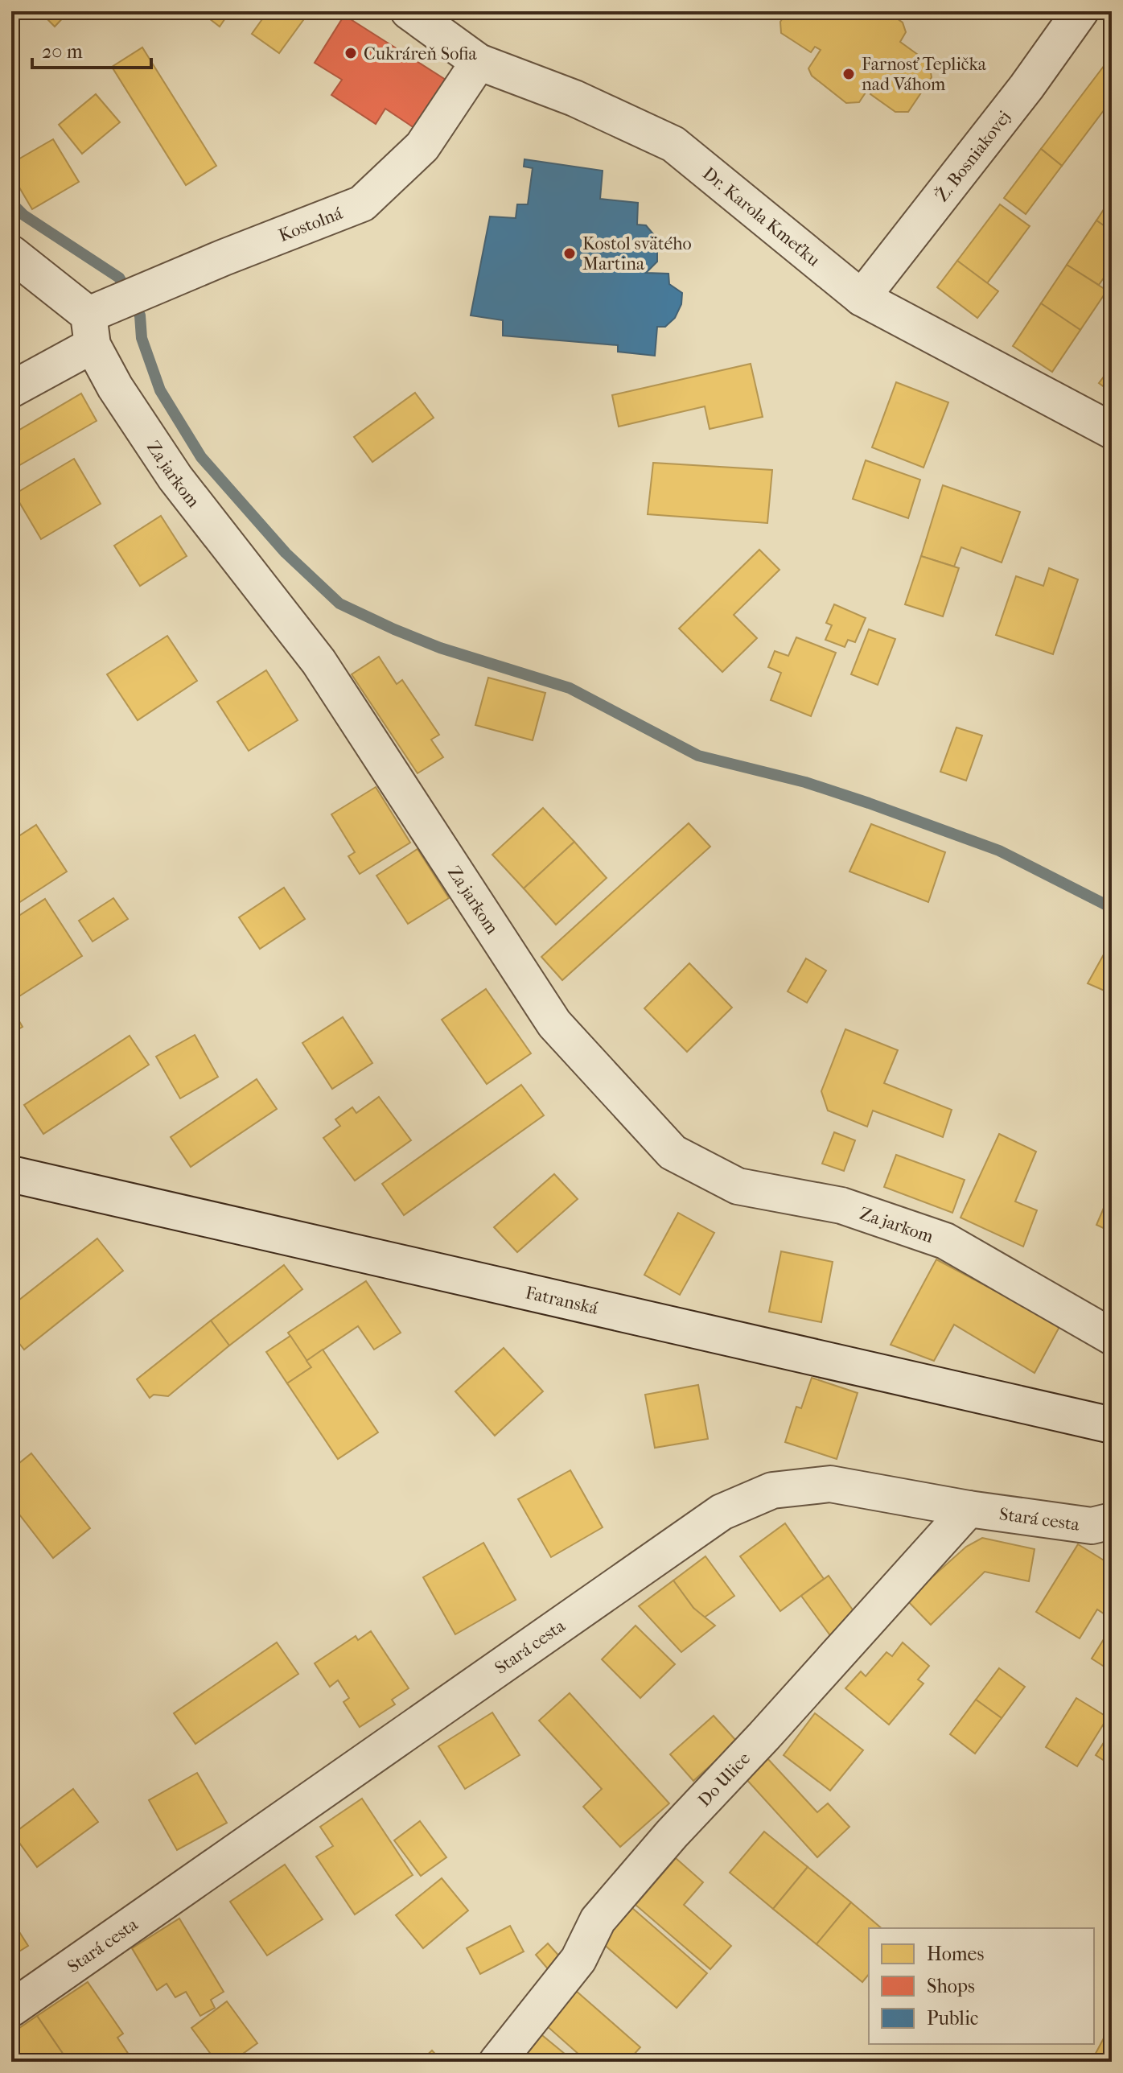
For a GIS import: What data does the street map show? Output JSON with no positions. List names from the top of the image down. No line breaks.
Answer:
{"streets":{"street":["Ž. Bosniakovej","Dr. Karola Kmeťku","Kostolná","Za jarkom","Fatranská","Stará cesta","Do Ulice"]},"crossings":[["Ž. Bosniakovej","Dr. Karola Kmeťku"],["Dr. Karola Kmeťku","Kostolná"],["Kostolná","Za jarkom"],["Stará cesta","Do Ulice"]],"places":["Cukráreň Sofia","Farnosť Teplička nad Váhom","Kostol svätého Martina"],"legend":["Homes","Shops","Public"],"scale_bar":"20 m"}
